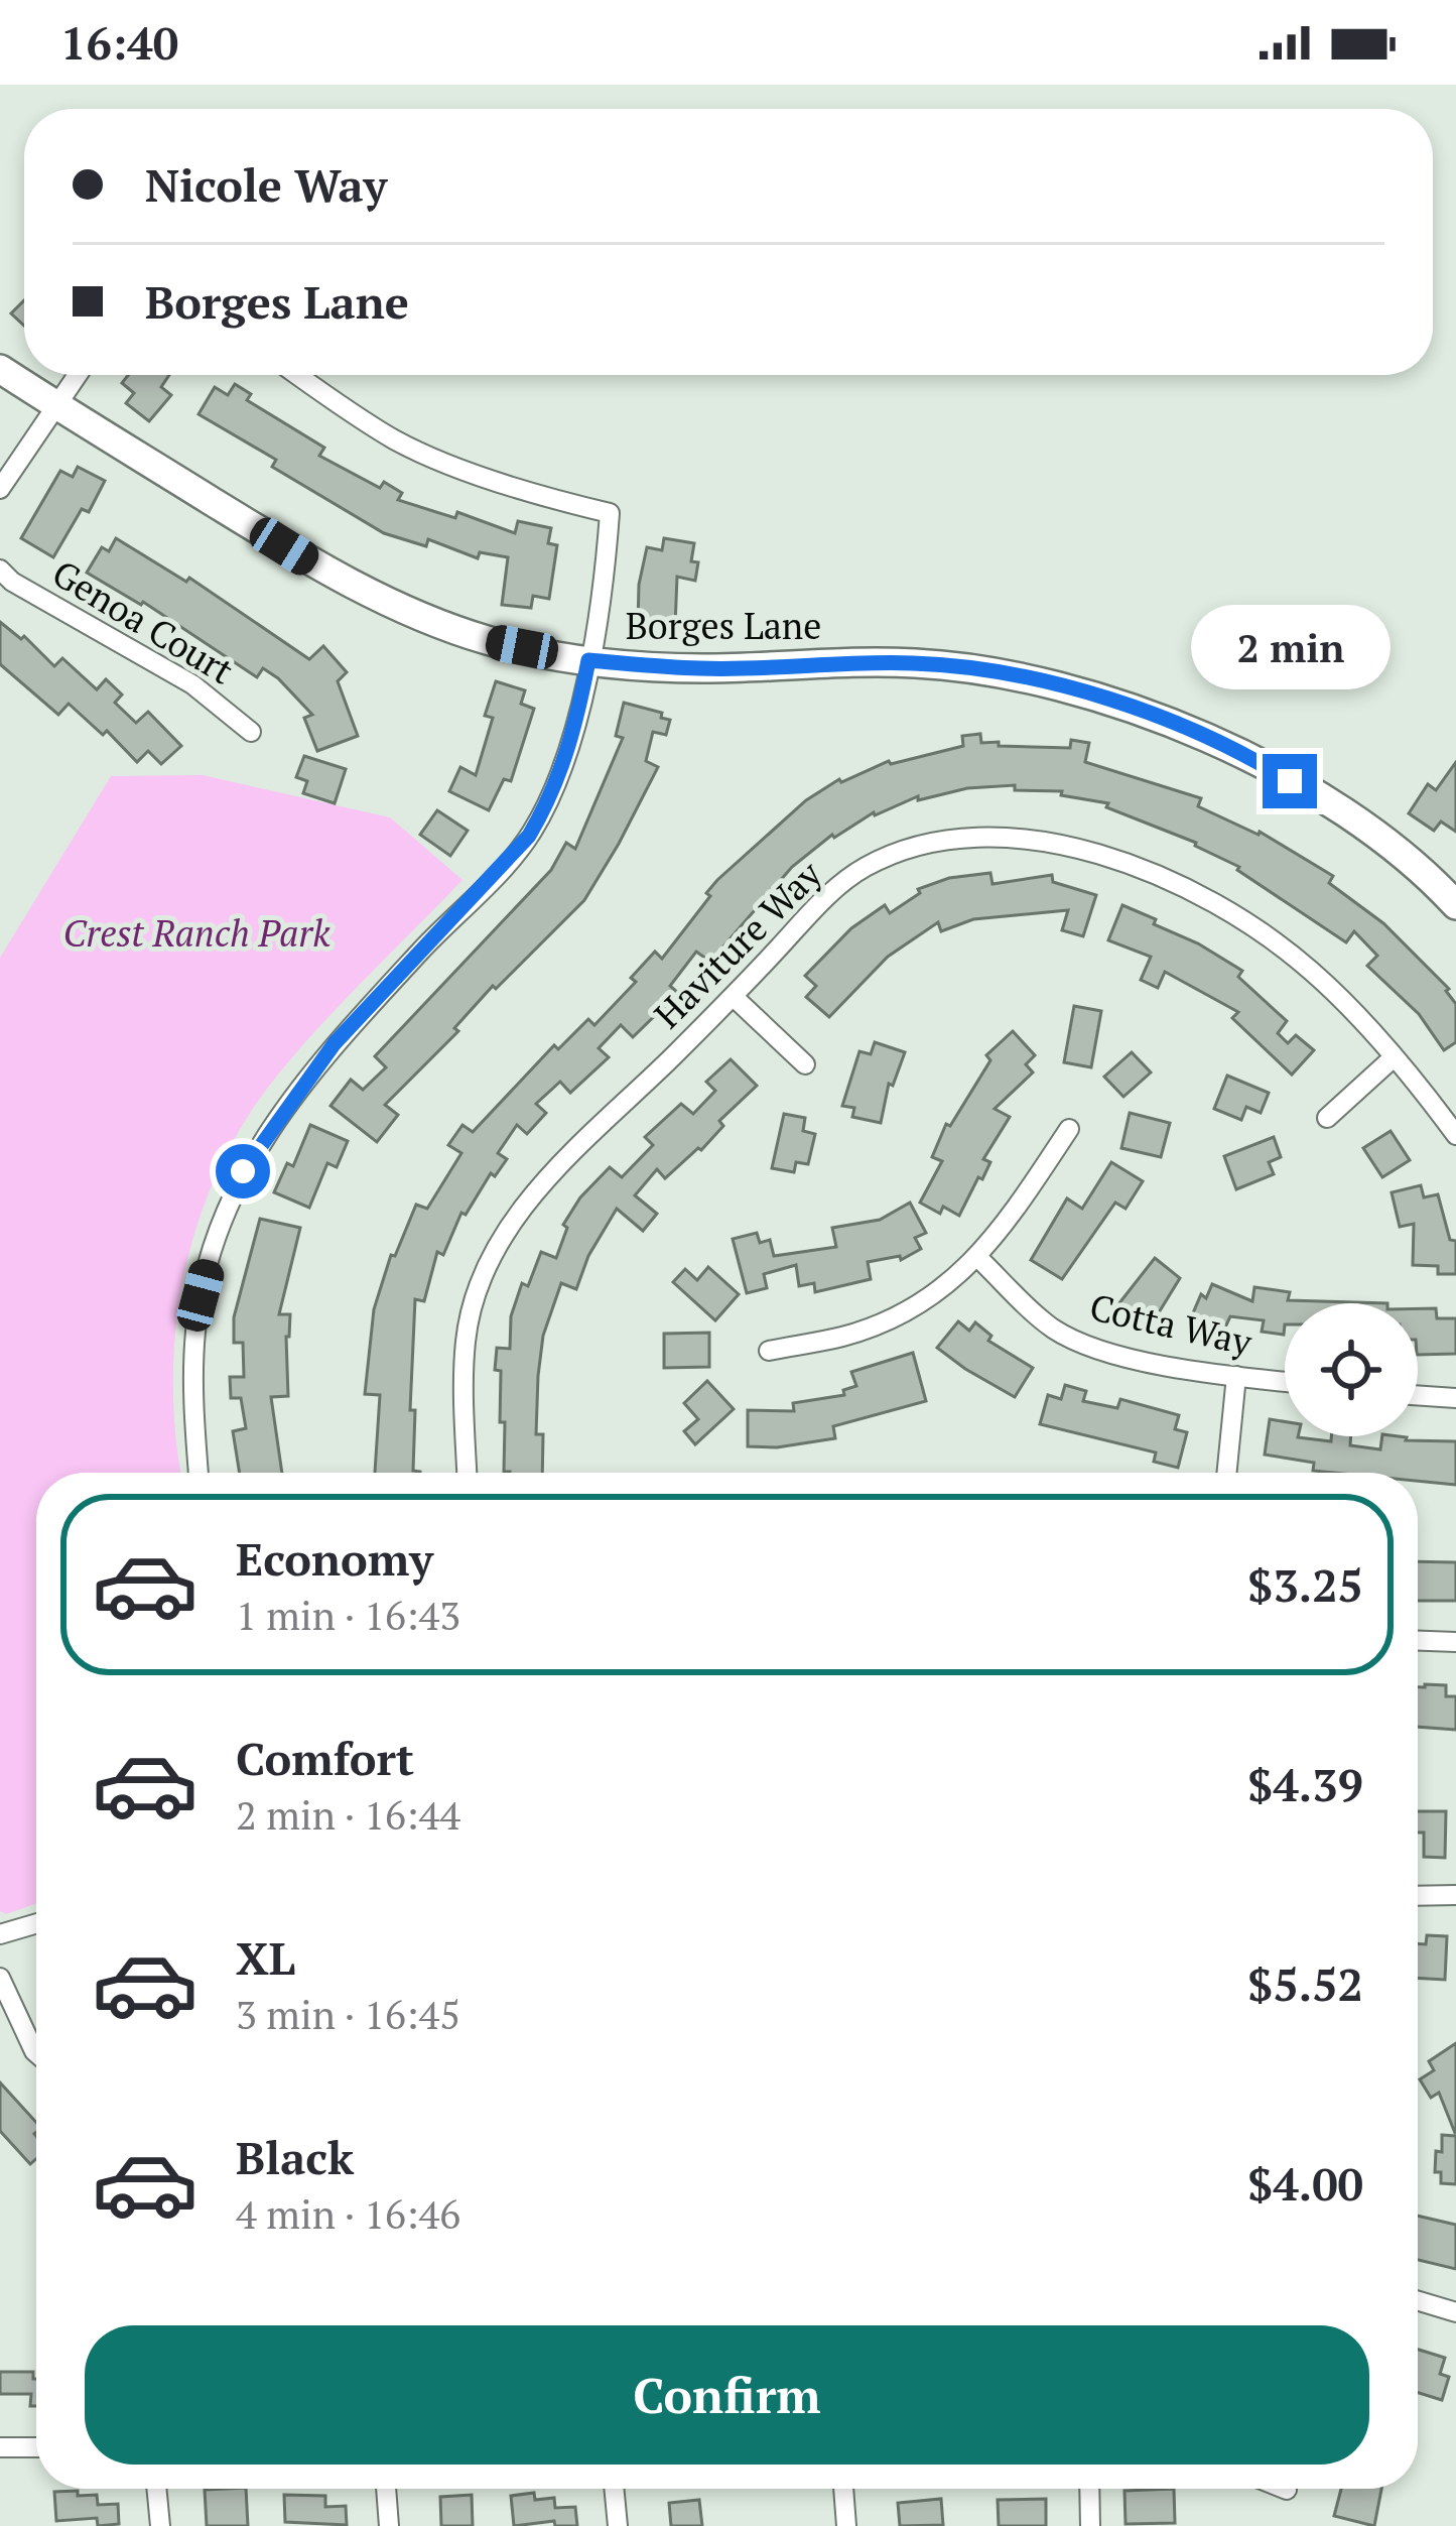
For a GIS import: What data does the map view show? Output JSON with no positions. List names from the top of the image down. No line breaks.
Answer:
{"streets":{"street":["Genoa Court","Borges Lane","Haviture Way","Cotta Way"]},"parks":["Crest Ranch Park"],"page":{"status":"16:40","banner":["Nicole Way","Borges Lane"],"bubble":"2 min","list":[{"name":"Economy","note":"1 min · 16:43","value":"$3.25"},{"name":"Comfort","note":"2 min · 16:44","value":"$4.39"},{"name":"XL","note":"3 min · 16:45","value":"$5.52"},{"name":"Black","note":"4 min · 16:46","value":"$4.00"}],"buttons":"Confirm"}}
